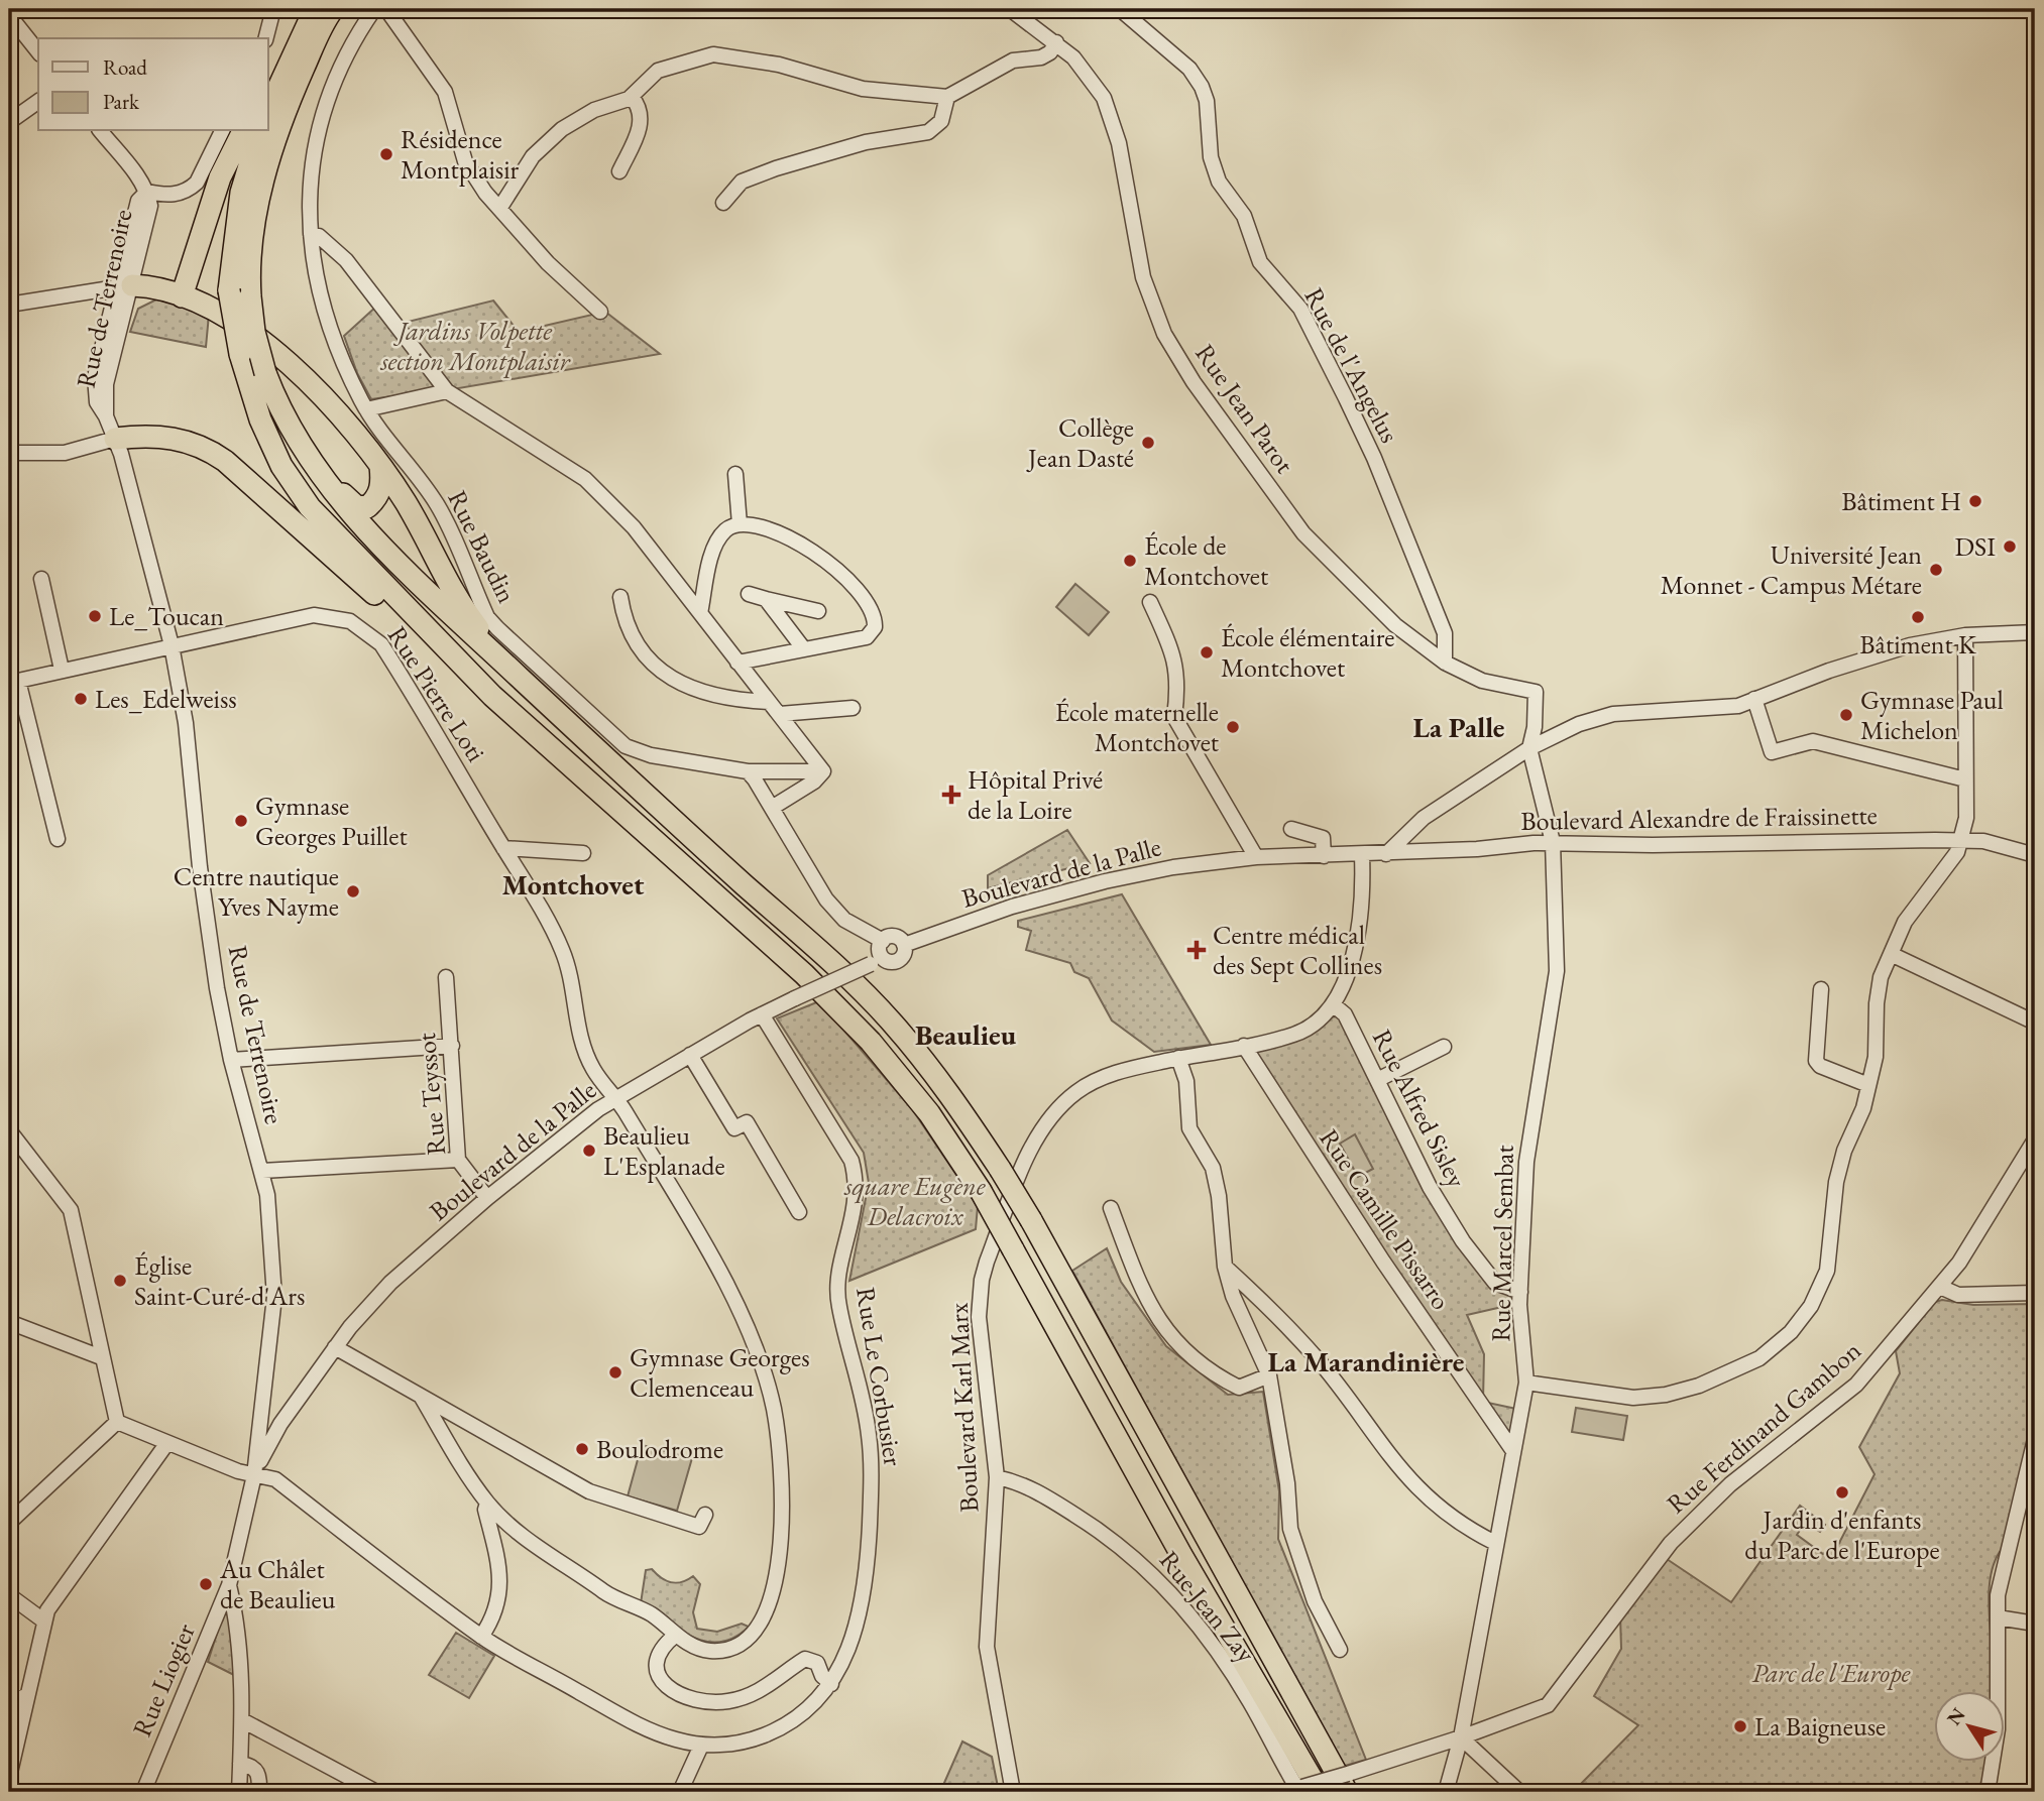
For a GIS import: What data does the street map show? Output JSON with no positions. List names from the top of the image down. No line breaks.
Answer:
{"streets":{"street":["Rue de Terrenoire","Rue de l'Angelus","Rue Jean Parot","Rue Baudin","Rue Pierre Loti","Boulevard Alexandre de Fraissinette","Boulevard de la Palle","Rue Teyssot","Rue Alfred Sisley","Rue Camille Pissarro","Rue Marcel Sembat","Rue Le Corbusier","Boulevard Karl Marx","Rue Ferdinand Gambon","Rue Jean Zay","Rue Liogier"]},"crossings":[["Rue de Terrenoire","Rue Pierre Loti"],["Rue de Terrenoire","Boulevard de la Palle"],["Rue de Terrenoire","Rue Le Corbusier"],["Rue de Terrenoire","Rue Liogier"],["Rue de l'Angelus","Rue Jean Parot"],["Rue Jean Parot","Rue Marcel Sembat"],["Rue Pierre Loti","Boulevard de la Palle"],["Boulevard Alexandre de Fraissinette","Boulevard de la Palle"],["Boulevard Alexandre de Fraissinette","Rue Marcel Sembat"],["Boulevard Alexandre de Fraissinette","Boulevard Karl Marx"],["Boulevard de la Palle","Rue Teyssot"],["Boulevard de la Palle","Rue Le Corbusier"],["Boulevard de la Palle","Boulevard Karl Marx"],["Rue Alfred Sisley","Rue Marcel Sembat"],["Rue Alfred Sisley","Boulevard Karl Marx"],["Rue Camille Pissarro","Rue Marcel Sembat"],["Rue Camille Pissarro","Boulevard Karl Marx"],["Rue Marcel Sembat","Rue Ferdinand Gambon"],["Boulevard Karl Marx","Rue Jean Zay"],["Rue Ferdinand Gambon","Rue Jean Zay"]],"districts":["La Palle","Montchovet","Beaulieu","La Marandinière"],"parks":["Jardins Volpette section Montplaisir","square Eugène Delacroix","Parc de l'Europe"],"places":{"other":["Résidence Montplaisir","Collège Jean Dasté","Bâtiment H","DSI","École de Montchovet","Université Jean Monnet - Campus Métare","Le_Toucan","Bâtiment K","École élémentaire Montchovet","Les_Edelweiss","Gymnase Paul Michelon","École maternelle Montchovet","Gymnase Georges Puillet","Centre nautique Yves Nayme","Beaulieu L'Esplanade","Église Saint-Curé-d'Ars","Gymnase Georges Clemenceau","Boulodrome","Jardin d'enfants du Parc de l'Europe","Au Châlet de Beaulieu","La Baigneuse"],"health":["Hôpital Privé de la Loire","Centre médical des Sept Collines"]},"legend":["Road","Park"],"north":"top left"}
